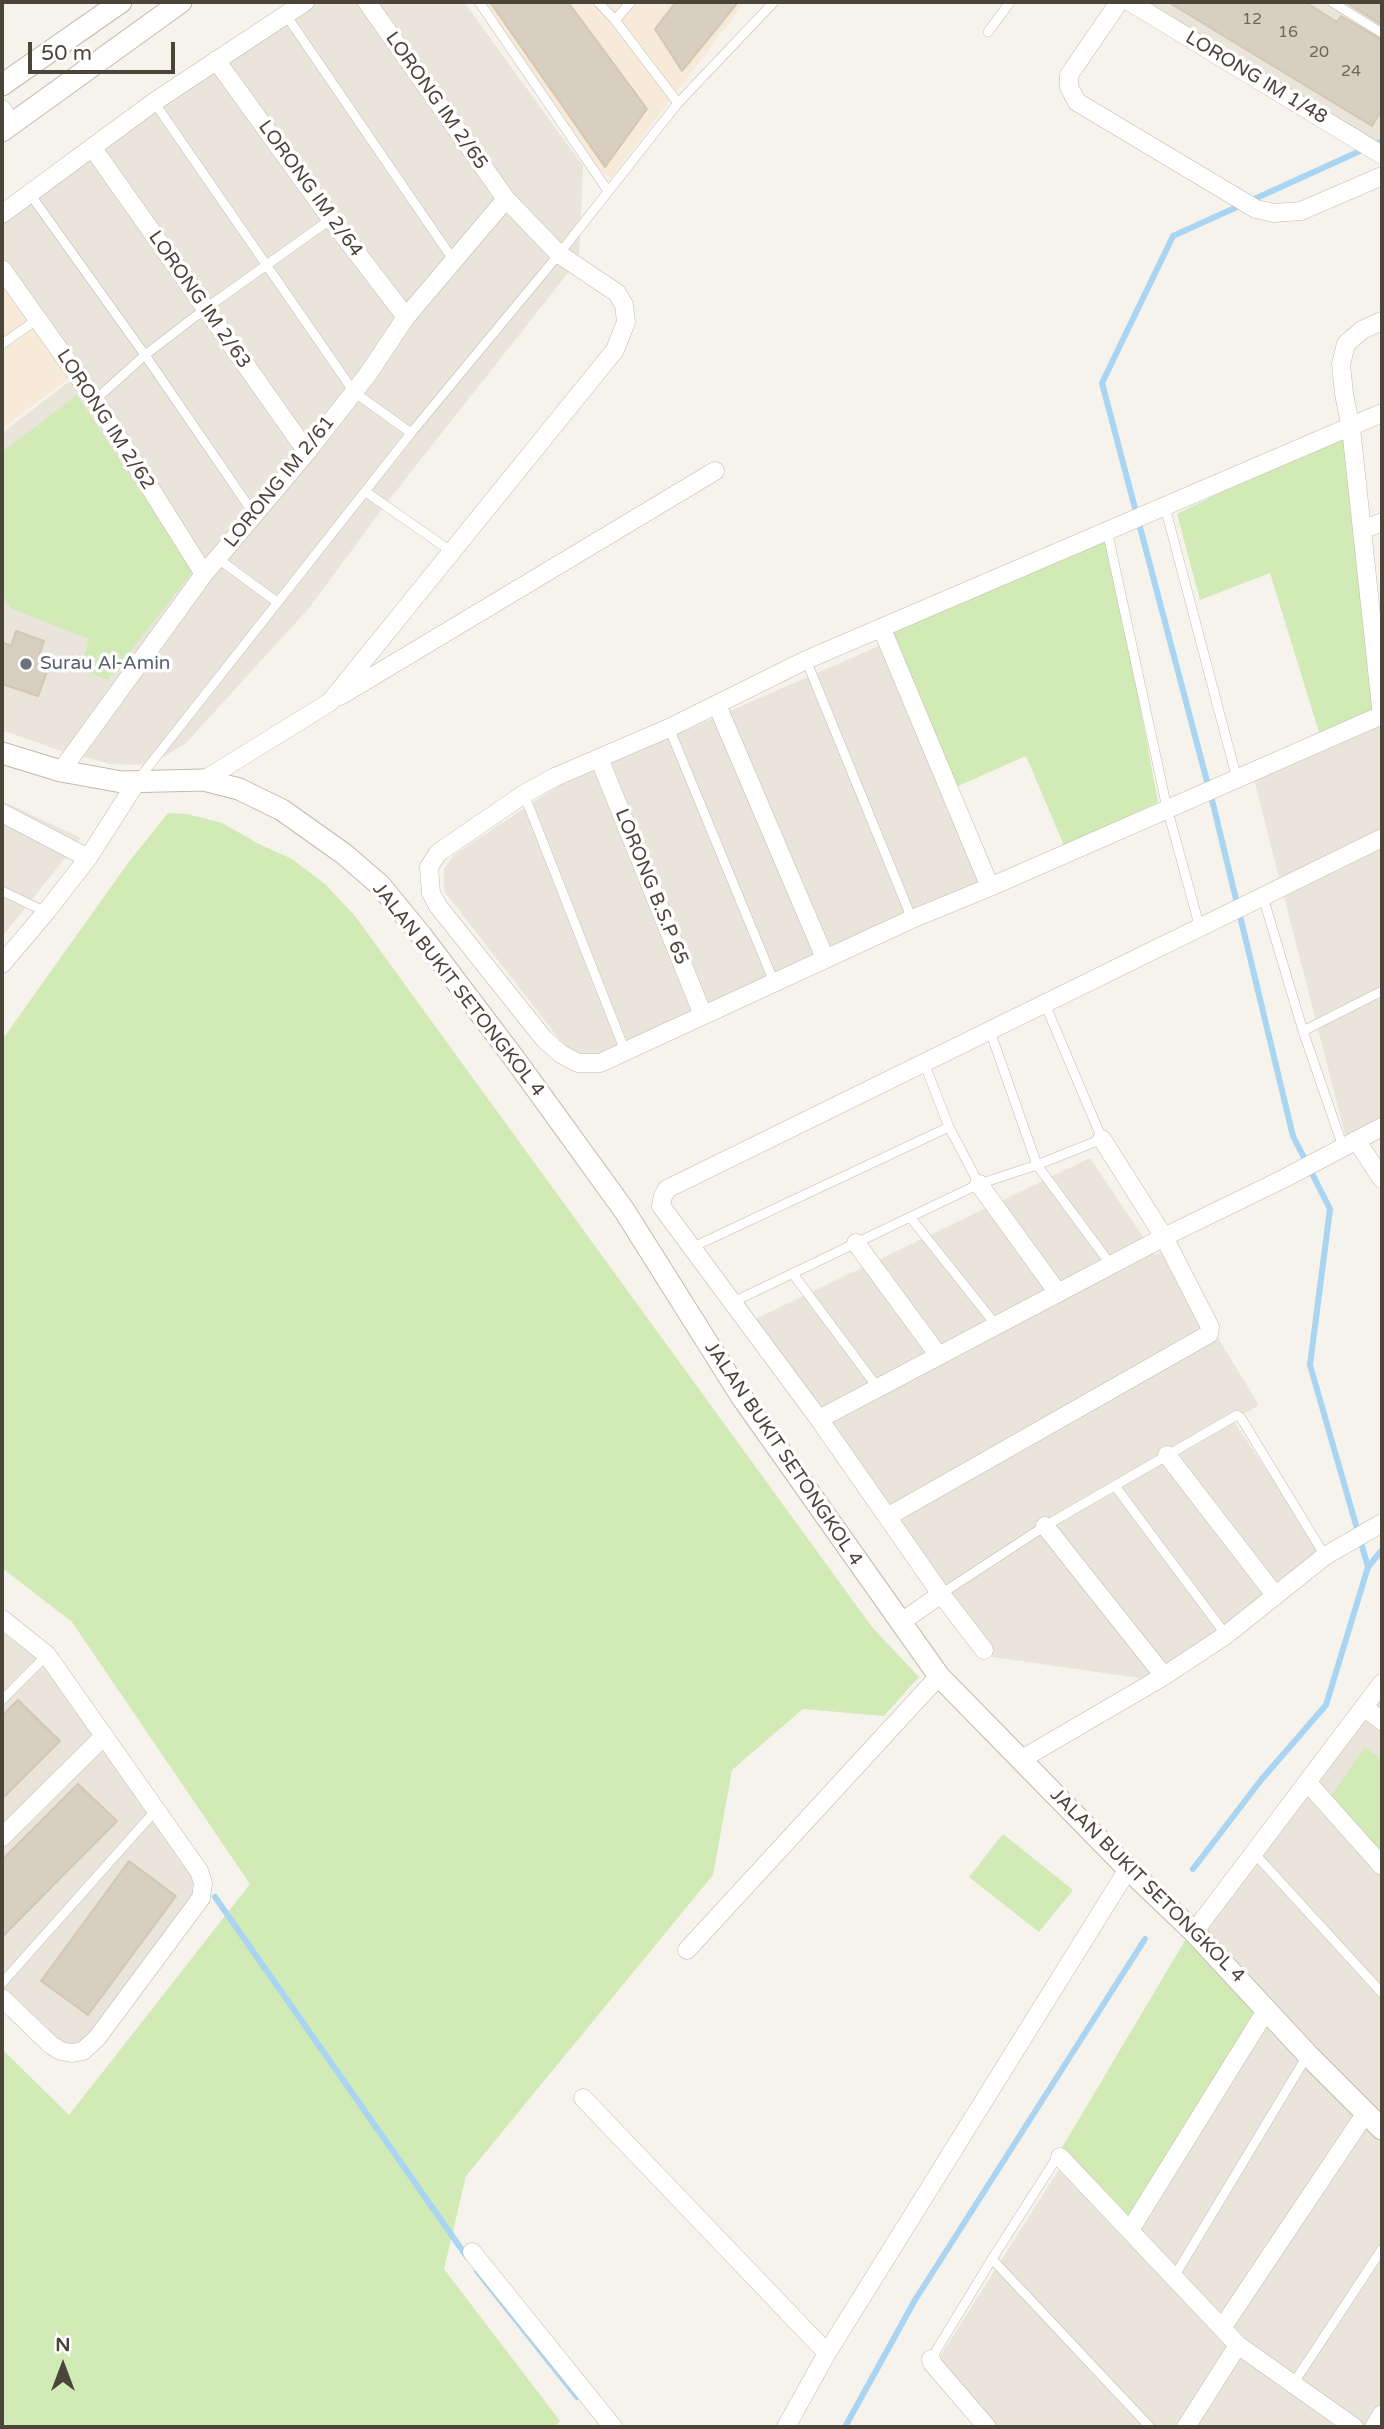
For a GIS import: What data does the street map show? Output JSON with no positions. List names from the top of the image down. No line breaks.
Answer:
{"streets":{"street":["LORONG IM 1/48","LORONG IM 2/65","LORONG IM 2/64","LORONG IM 2/63","LORONG IM 2/62","LORONG IM 2/61","LORONG B.S.P 65","JALAN BUKIT SETONGKOL 4"]},"crossings":[["LORONG IM 2/65","LORONG IM 2/61"],["LORONG IM 2/64","LORONG IM 2/61"],["LORONG IM 2/63","LORONG IM 2/61"],["LORONG IM 2/62","LORONG IM 2/61"],["LORONG IM 2/61","JALAN BUKIT SETONGKOL 4"]],"places":["Surau Al-Amin"],"house_numbers":["12","16","20","24"],"scale_bar":"50 m","north":"top"}
